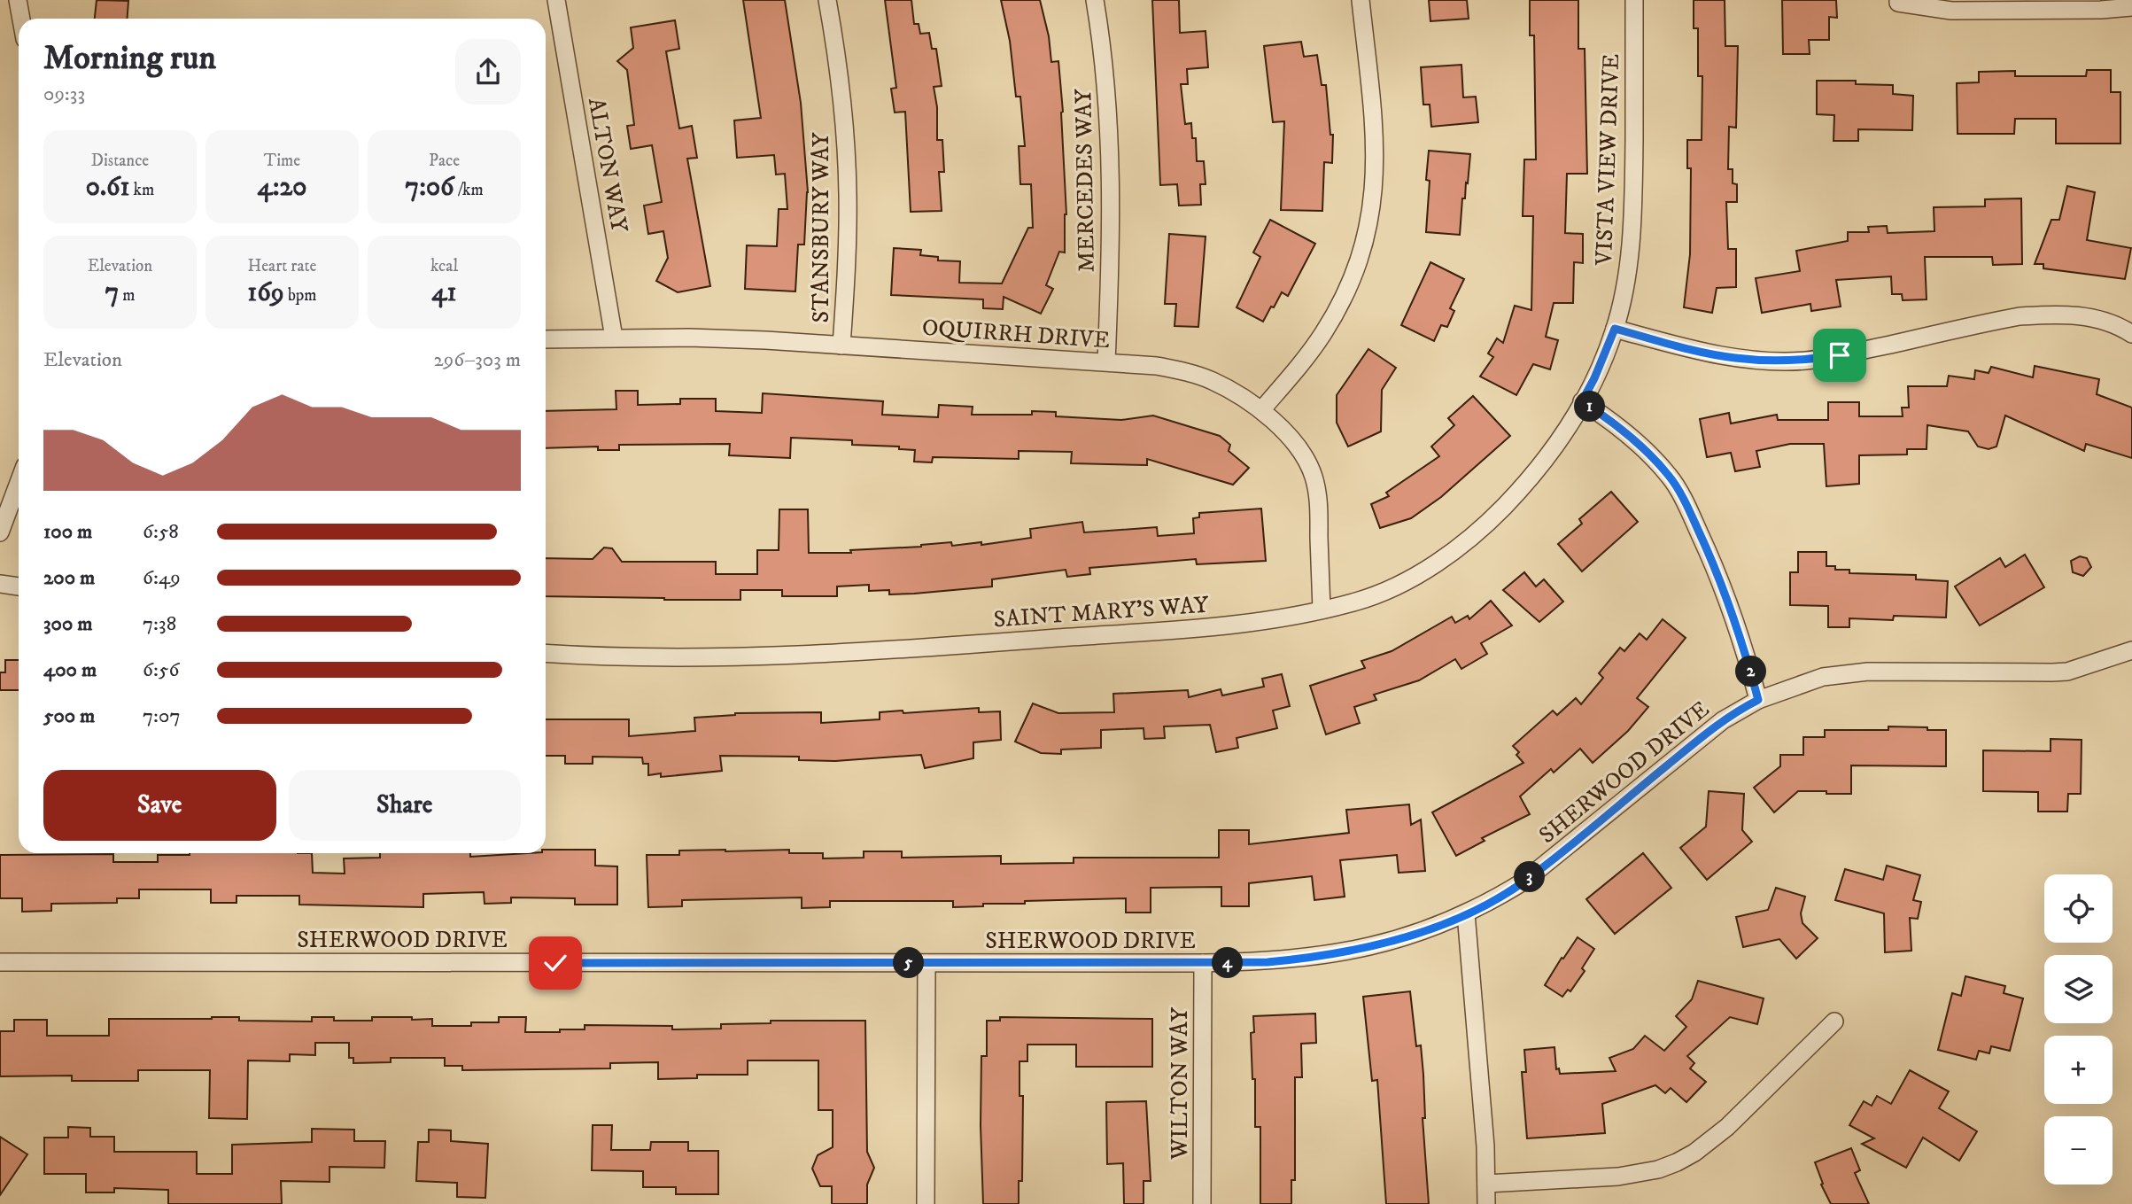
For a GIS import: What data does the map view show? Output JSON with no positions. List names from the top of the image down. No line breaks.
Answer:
{"streets":{"street":["VISTA VIEW DRIVE","ALTON WAY","MERCEDES WAY","STANSBURY WAY","OQUIRRH DRIVE","SAINT MARY'S WAY","SHERWOOD DRIVE","WILTON WAY"]},"crossings":[["VISTA VIEW DRIVE","SAINT MARY'S WAY"],["ALTON WAY","OQUIRRH DRIVE"],["MERCEDES WAY","OQUIRRH DRIVE"],["STANSBURY WAY","OQUIRRH DRIVE"],["OQUIRRH DRIVE","SAINT MARY'S WAY"],["SHERWOOD DRIVE","WILTON WAY"]],"page":{"heading":["Morning run","09:33"],"stats":[["Distance","0.61 km"],["Time","4:20"],["Pace","7:06 /km"],["Elevation","7 m"],["Heart rate","169 bpm"],["kcal","41"]],"chart":["Elevation","296–303 m"],"pins":["1","2","3","4","5"],"list":[{"name":"100 m","note":"6:58"},{"name":"200 m","note":"6:49"},{"name":"300 m","note":"7:38"},{"name":"400 m","note":"6:56"},{"name":"500 m","note":"7:07"}],"buttons":["Save","Share"],"map_buttons":["+","−"]}}
